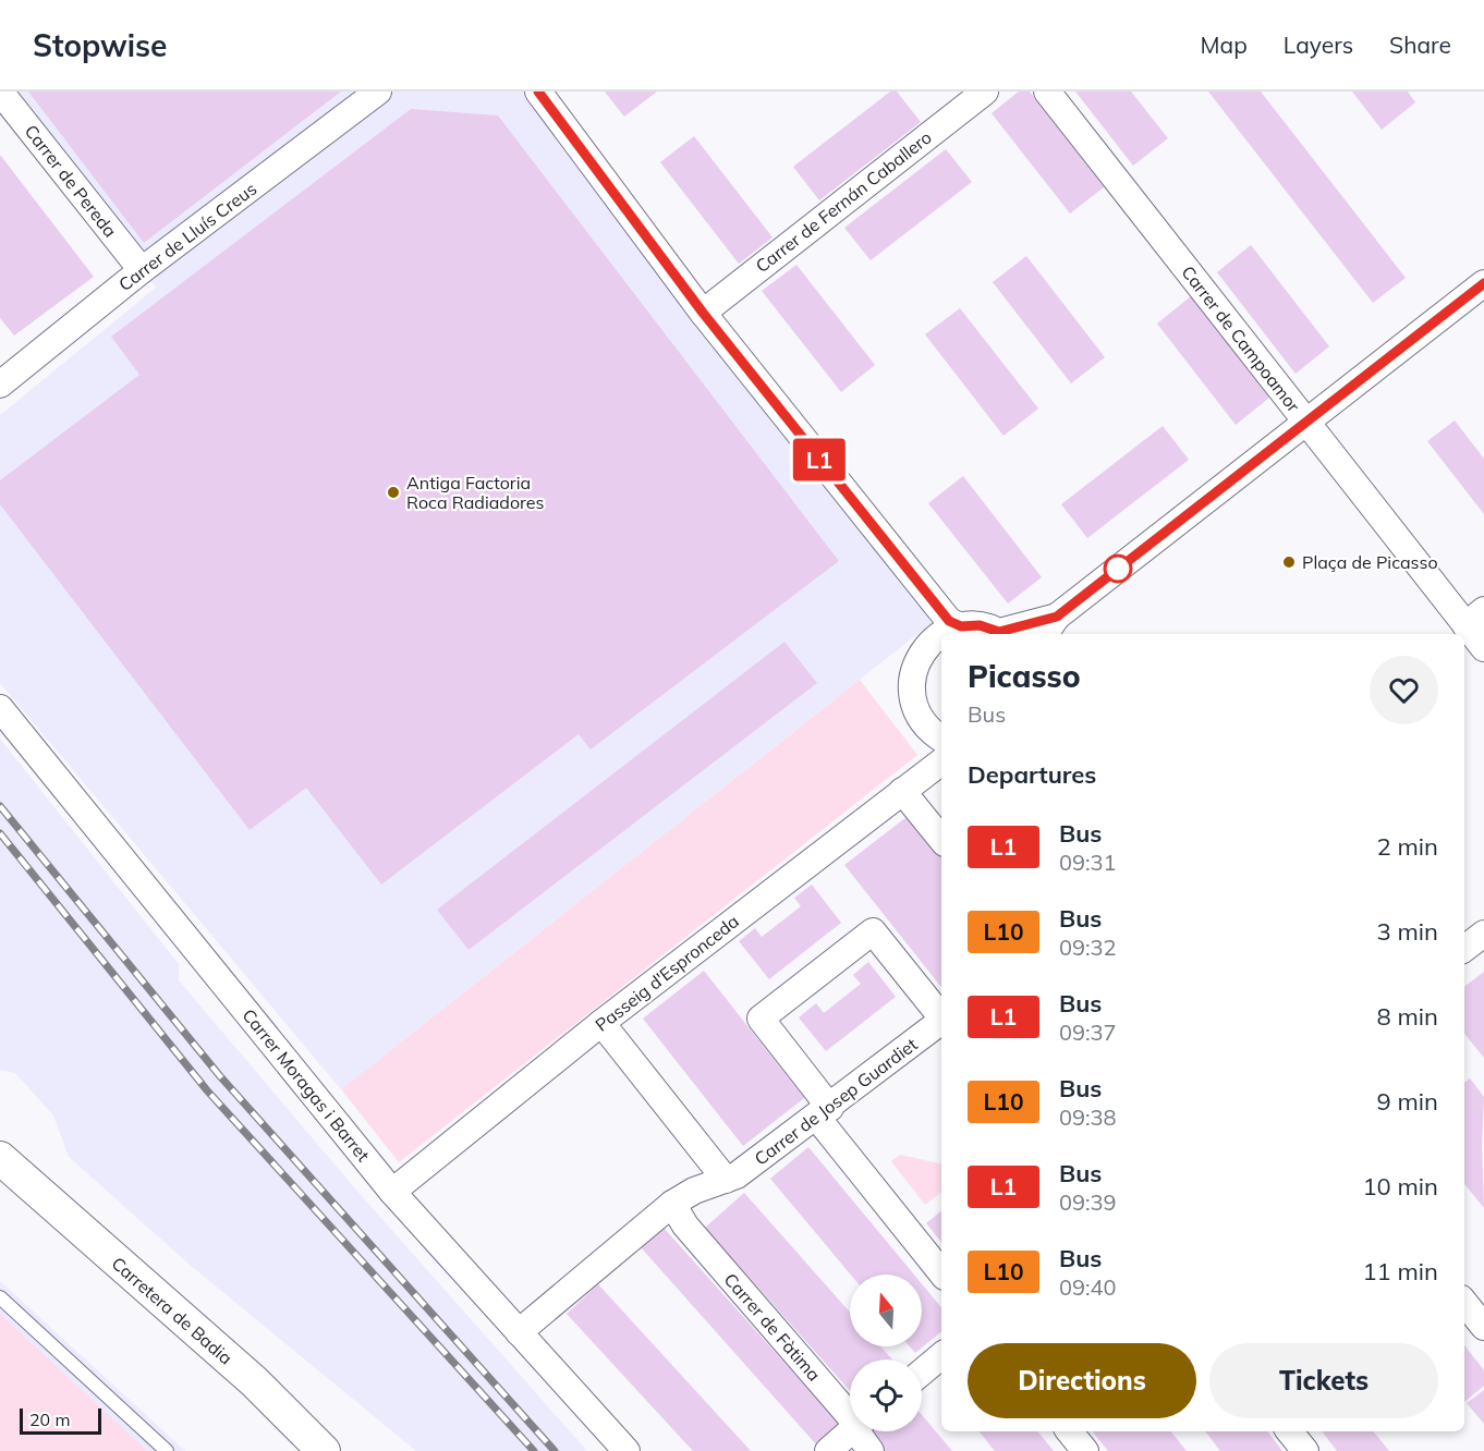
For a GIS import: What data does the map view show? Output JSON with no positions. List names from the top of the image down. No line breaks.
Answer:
{"streets":{"street":["Carrer de Pereda","Carrer de Fernán Caballero","Carrer de Lluís Creus","Carrer de Campoamor","Passeig d'Espronceda","Carrer Moragas i Barret","Carrer de Josep Guardiet","Carretera de Badia","Carrer de Fàtima"]},"crossings":[["Carrer de Pereda","Carrer de Lluís Creus"],["Passeig d'Espronceda","Carrer Moragas i Barret"],["Carrer Moragas i Barret","Carrer de Josep Guardiet"],["Carrer de Josep Guardiet","Carrer de Fàtima"]],"places":["Antiga Factoria Roca Radiadores","Plaça de Picasso"],"lines":["bus line L1"],"scale_bar":"20 m","north":"top","page":{"header":"Stopwise","nav":["Map","Layers","Share"],"on_map":"L1","heading":[["Picasso","Bus"],"Departures"],"list":[{"mark":"L1","name":"Bus","note":"09:31","value":"2 min"},{"mark":"L10","name":"Bus","note":"09:32","value":"3 min"},{"mark":"L1","name":"Bus","note":"09:37","value":"8 min"},{"mark":"L10","name":"Bus","note":"09:38","value":"9 min"},{"mark":"L1","name":"Bus","note":"09:39","value":"10 min"},{"mark":"L10","name":"Bus","note":"09:40","value":"11 min"}],"buttons":["Directions","Tickets"],"scale":"20 m"}}
